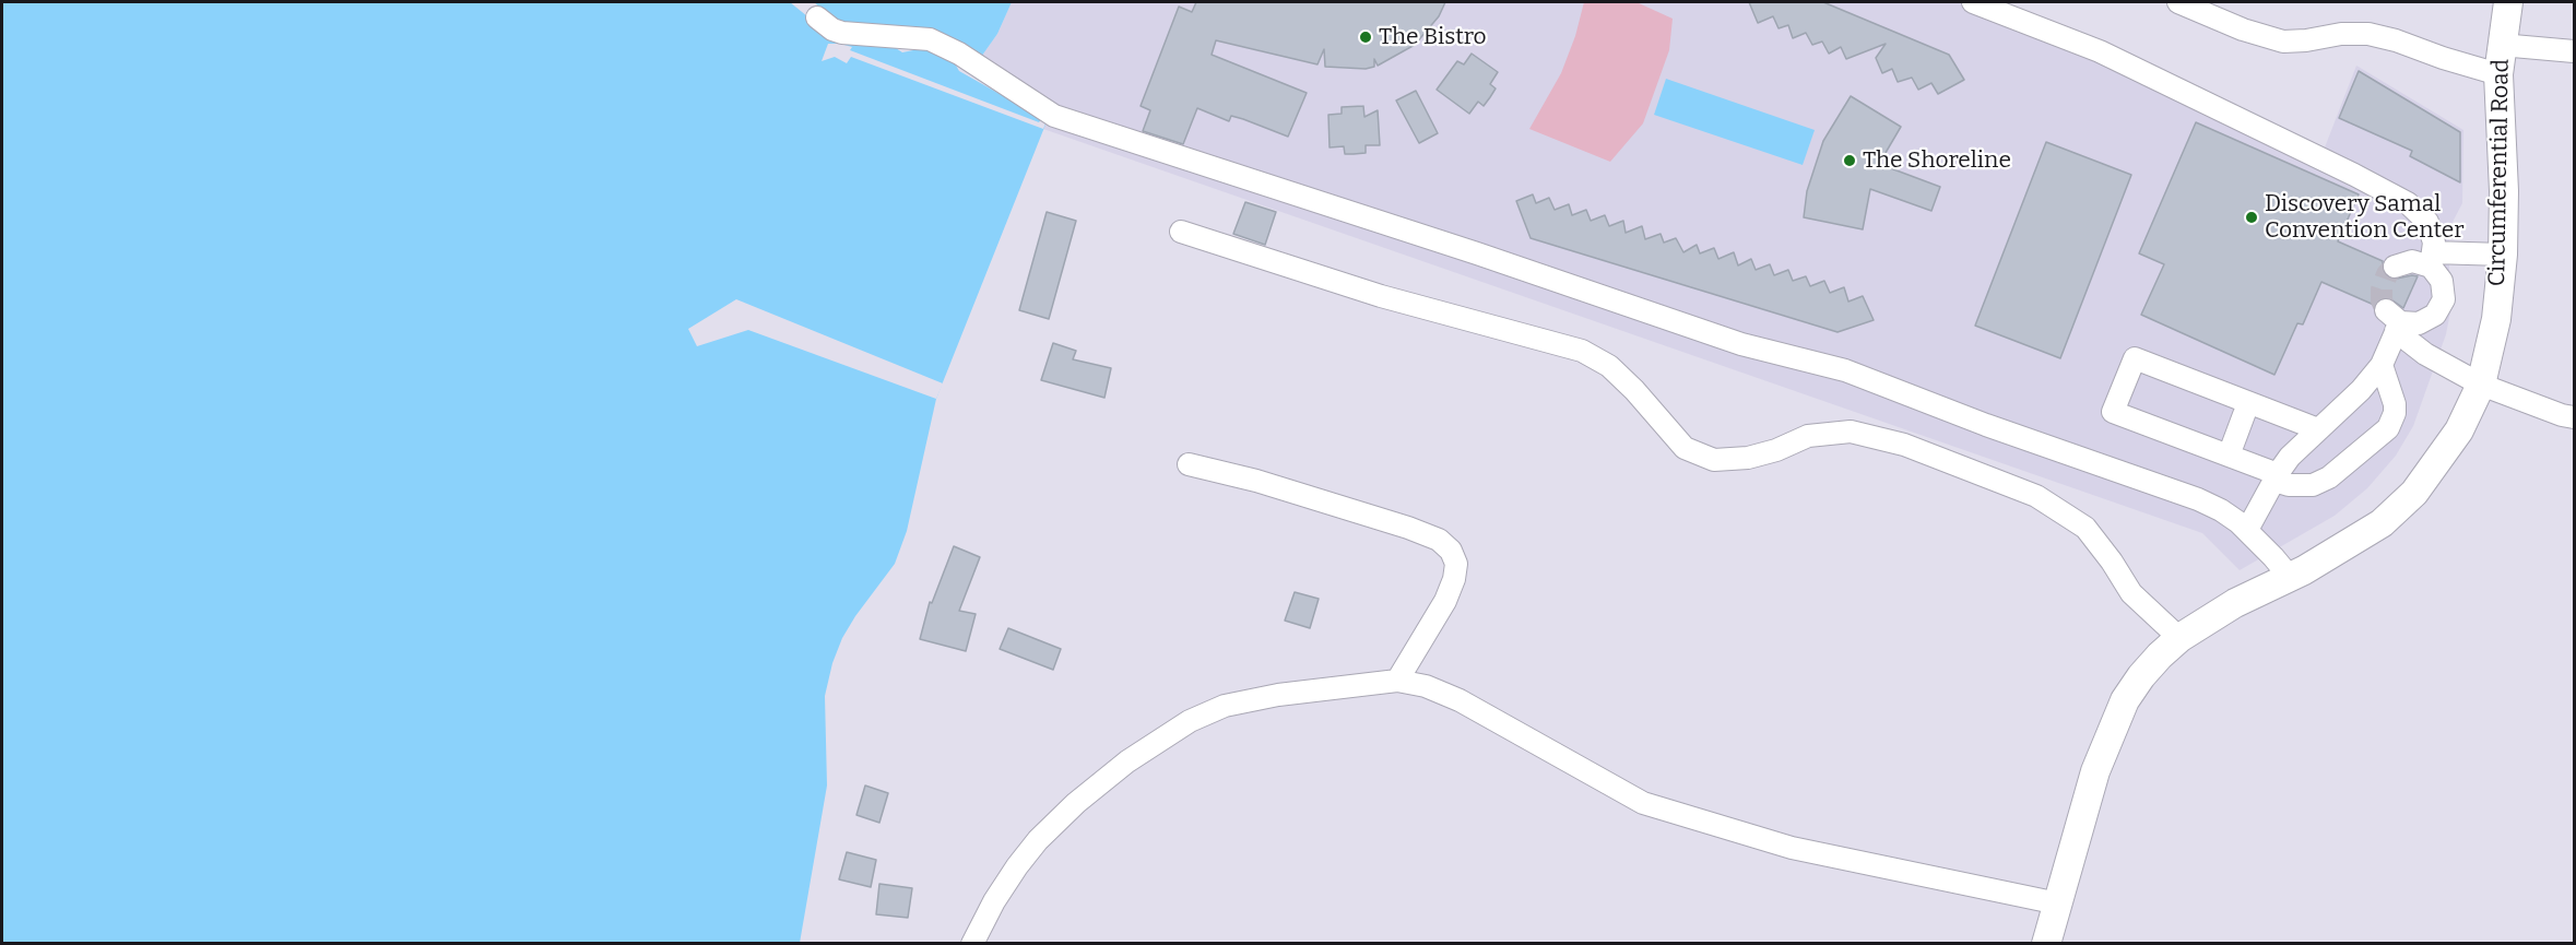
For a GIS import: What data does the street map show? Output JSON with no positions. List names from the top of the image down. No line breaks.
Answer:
{"streets":{"main road":["Circumferential Road"]},"places":["The Bistro","The Shoreline","Discovery Samal Convention Center"]}
